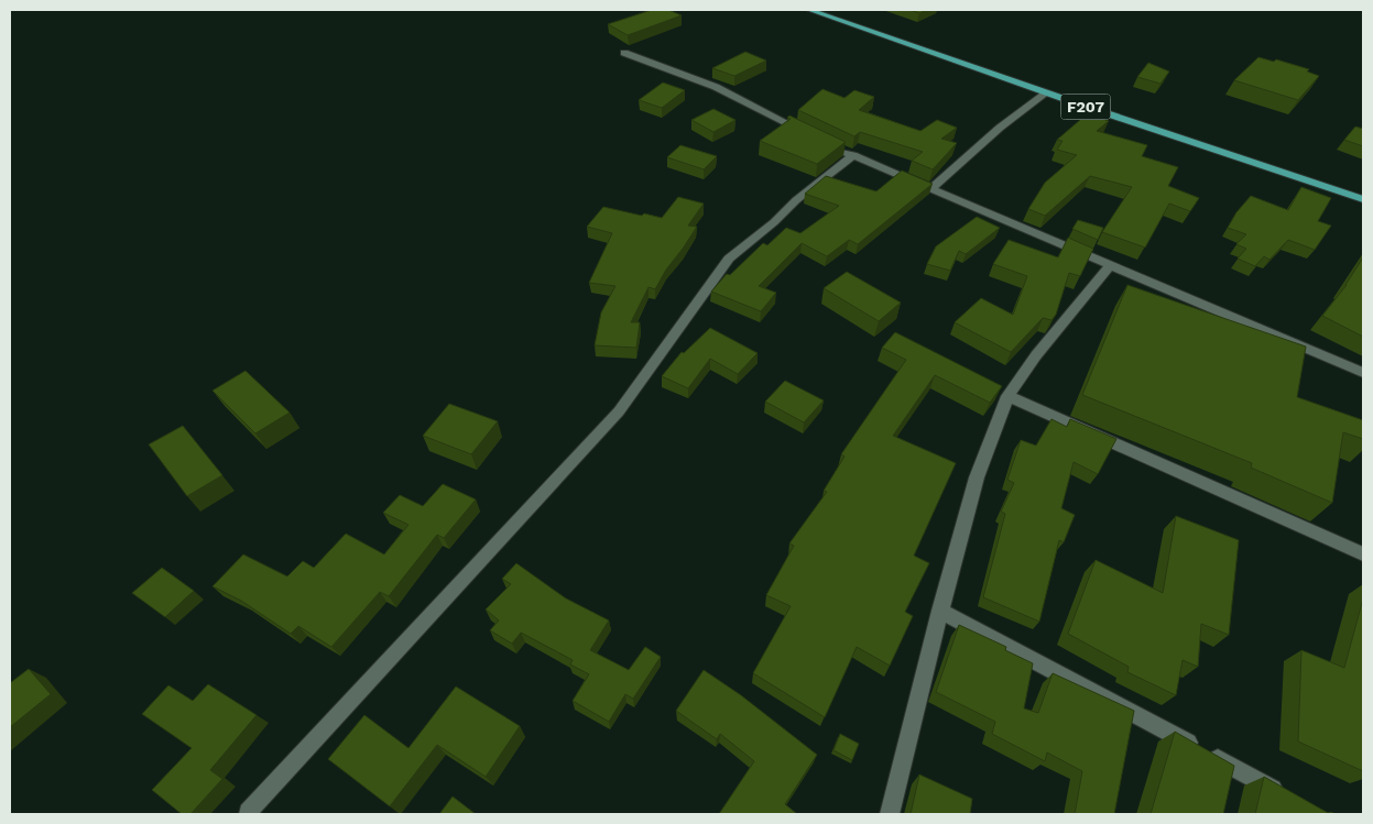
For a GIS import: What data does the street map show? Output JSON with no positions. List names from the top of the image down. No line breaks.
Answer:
{"streets":{"main road":["F207"]}}
